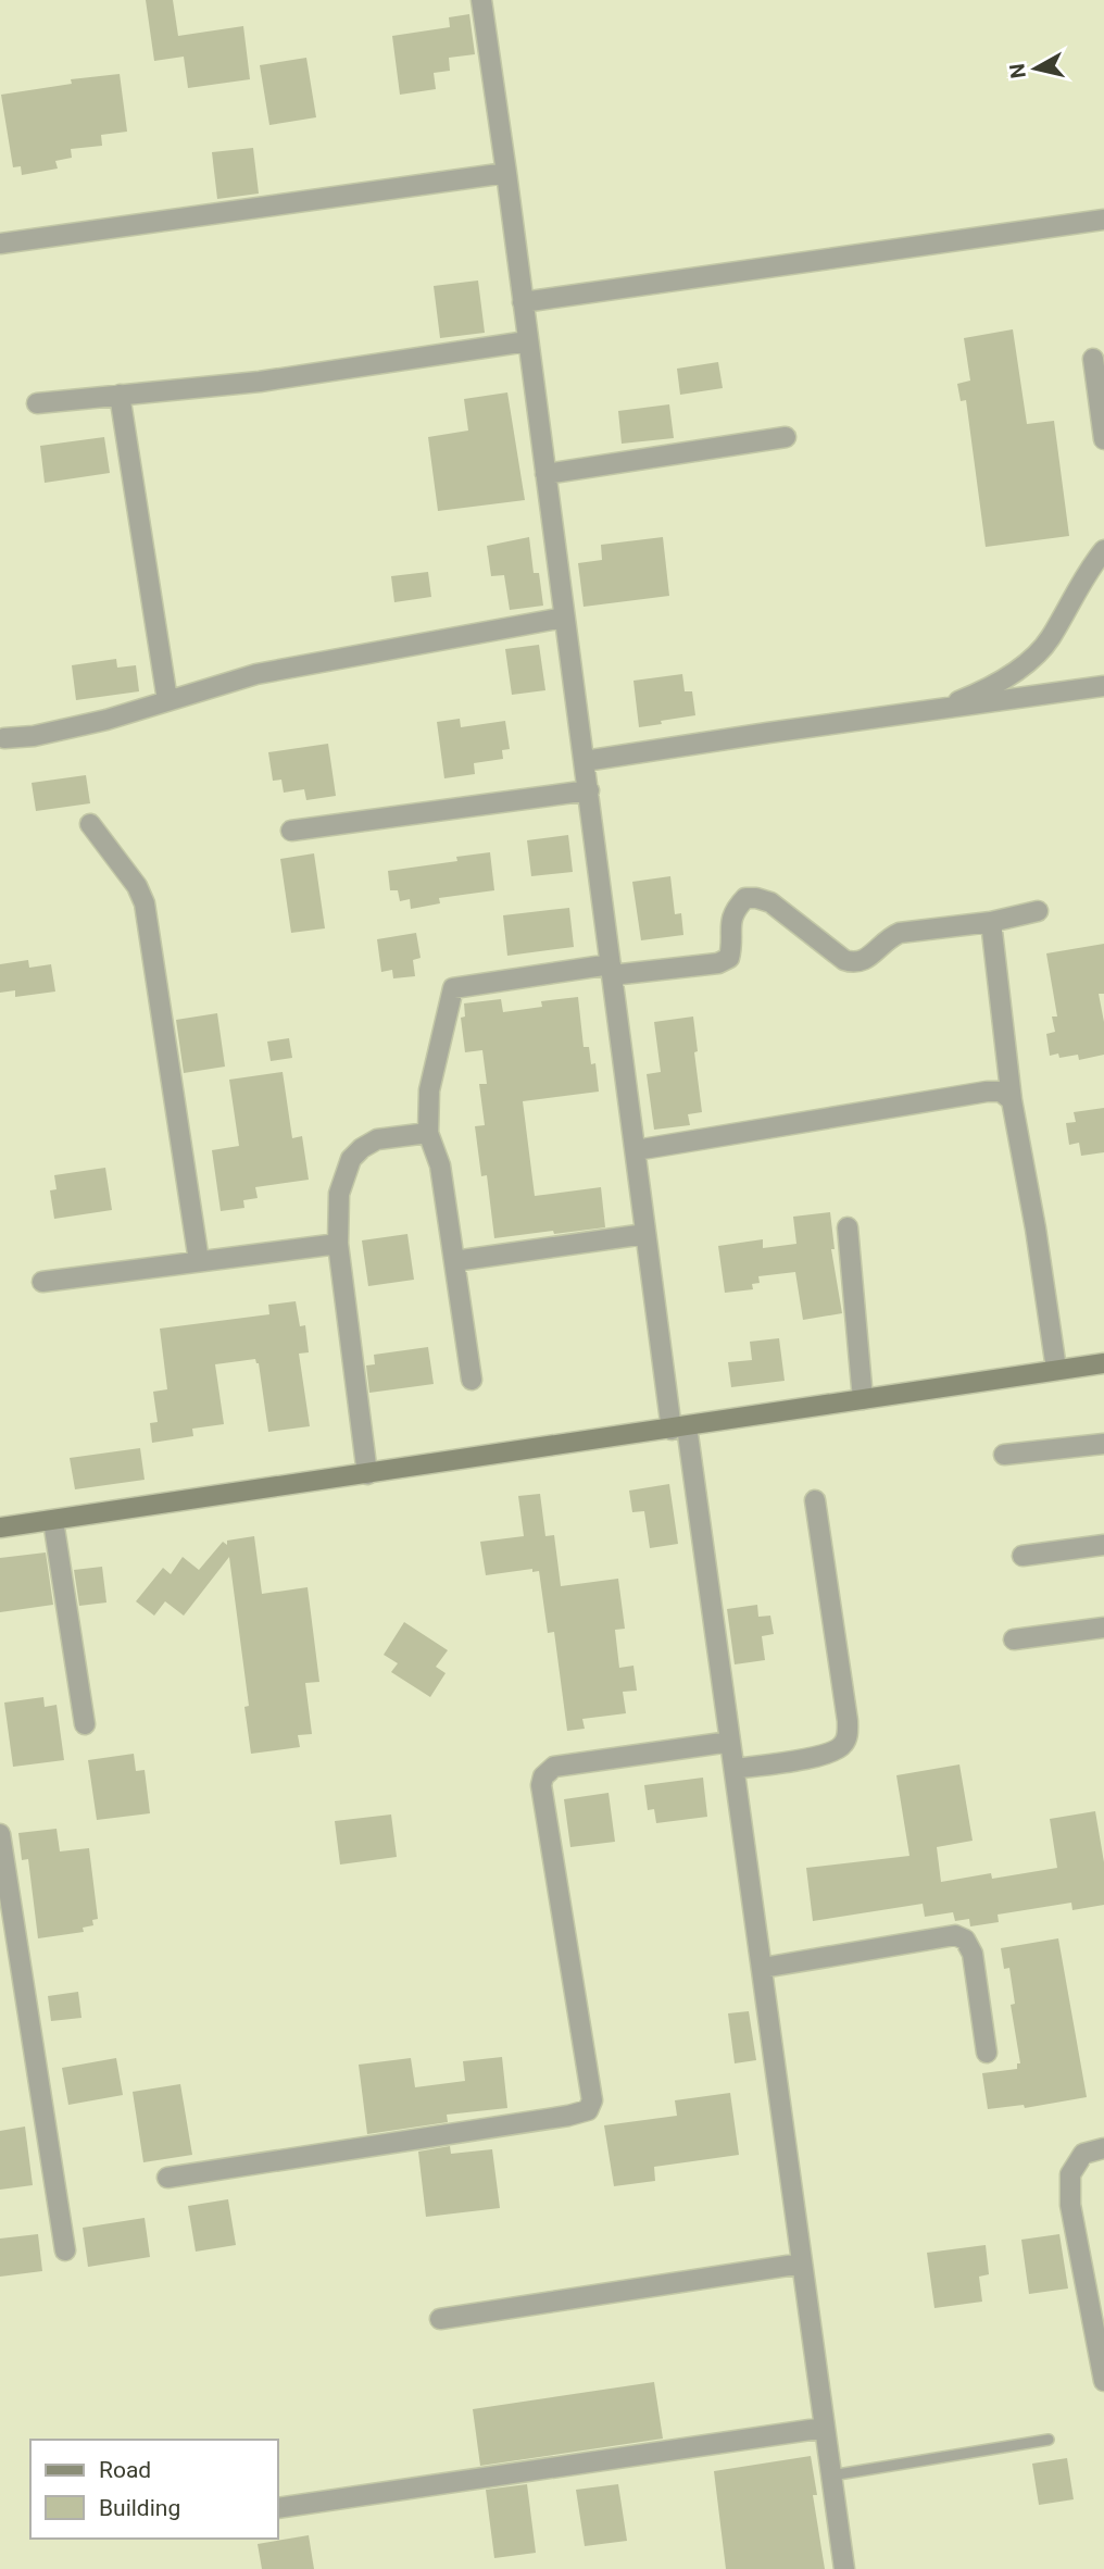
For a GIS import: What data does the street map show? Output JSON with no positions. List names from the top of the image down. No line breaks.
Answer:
{"legend":["Road","Building"],"north":"left"}
